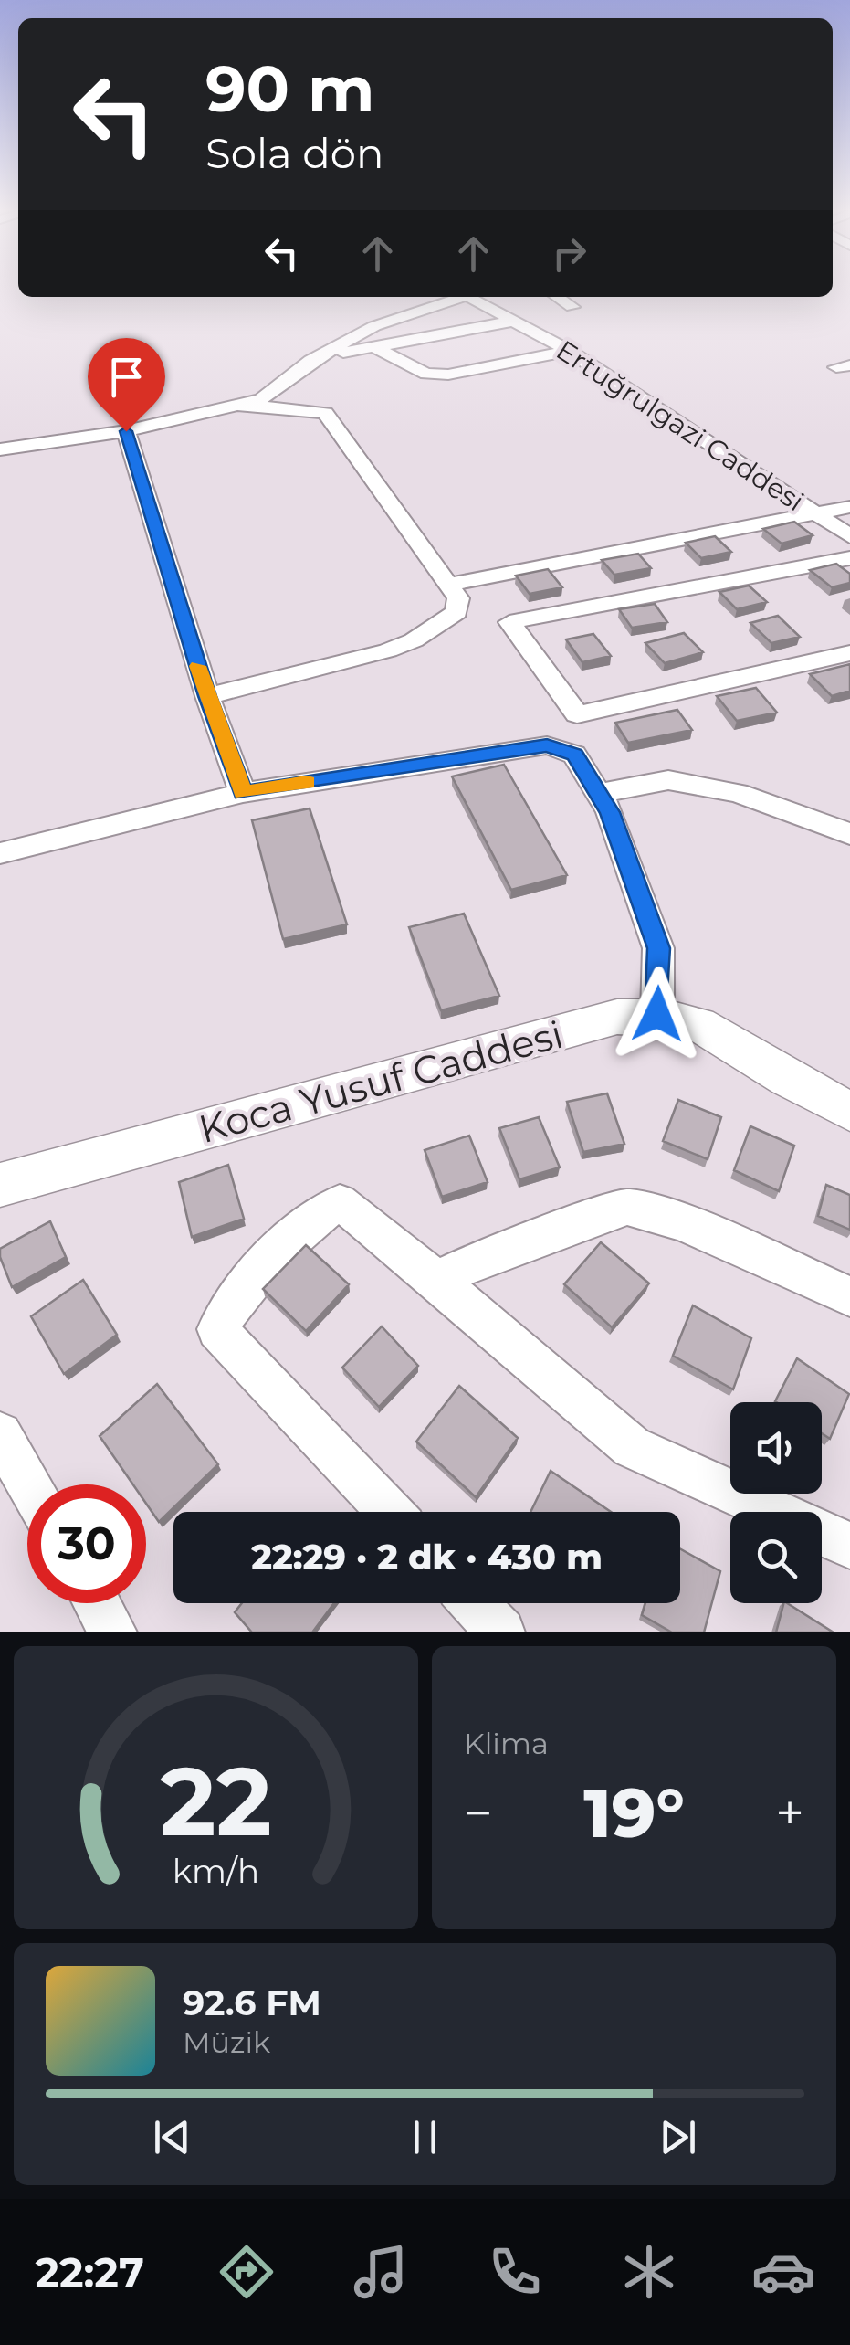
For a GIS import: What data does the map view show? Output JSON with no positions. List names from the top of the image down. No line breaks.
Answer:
{"streets":{"street":["Ertuğrulgazi Caddesi","Koca Yusuf Caddesi"]},"page":{"turn":["90 m","Sola dön"],"limit":"30","trip":"22:29 · 2 dk · 430 m","tile":"Klima","heat":["−","19°","+"],"song":["92.6 FM","Müzik"],"tabs":"22:27","gauge":["22","km/h"]}}
